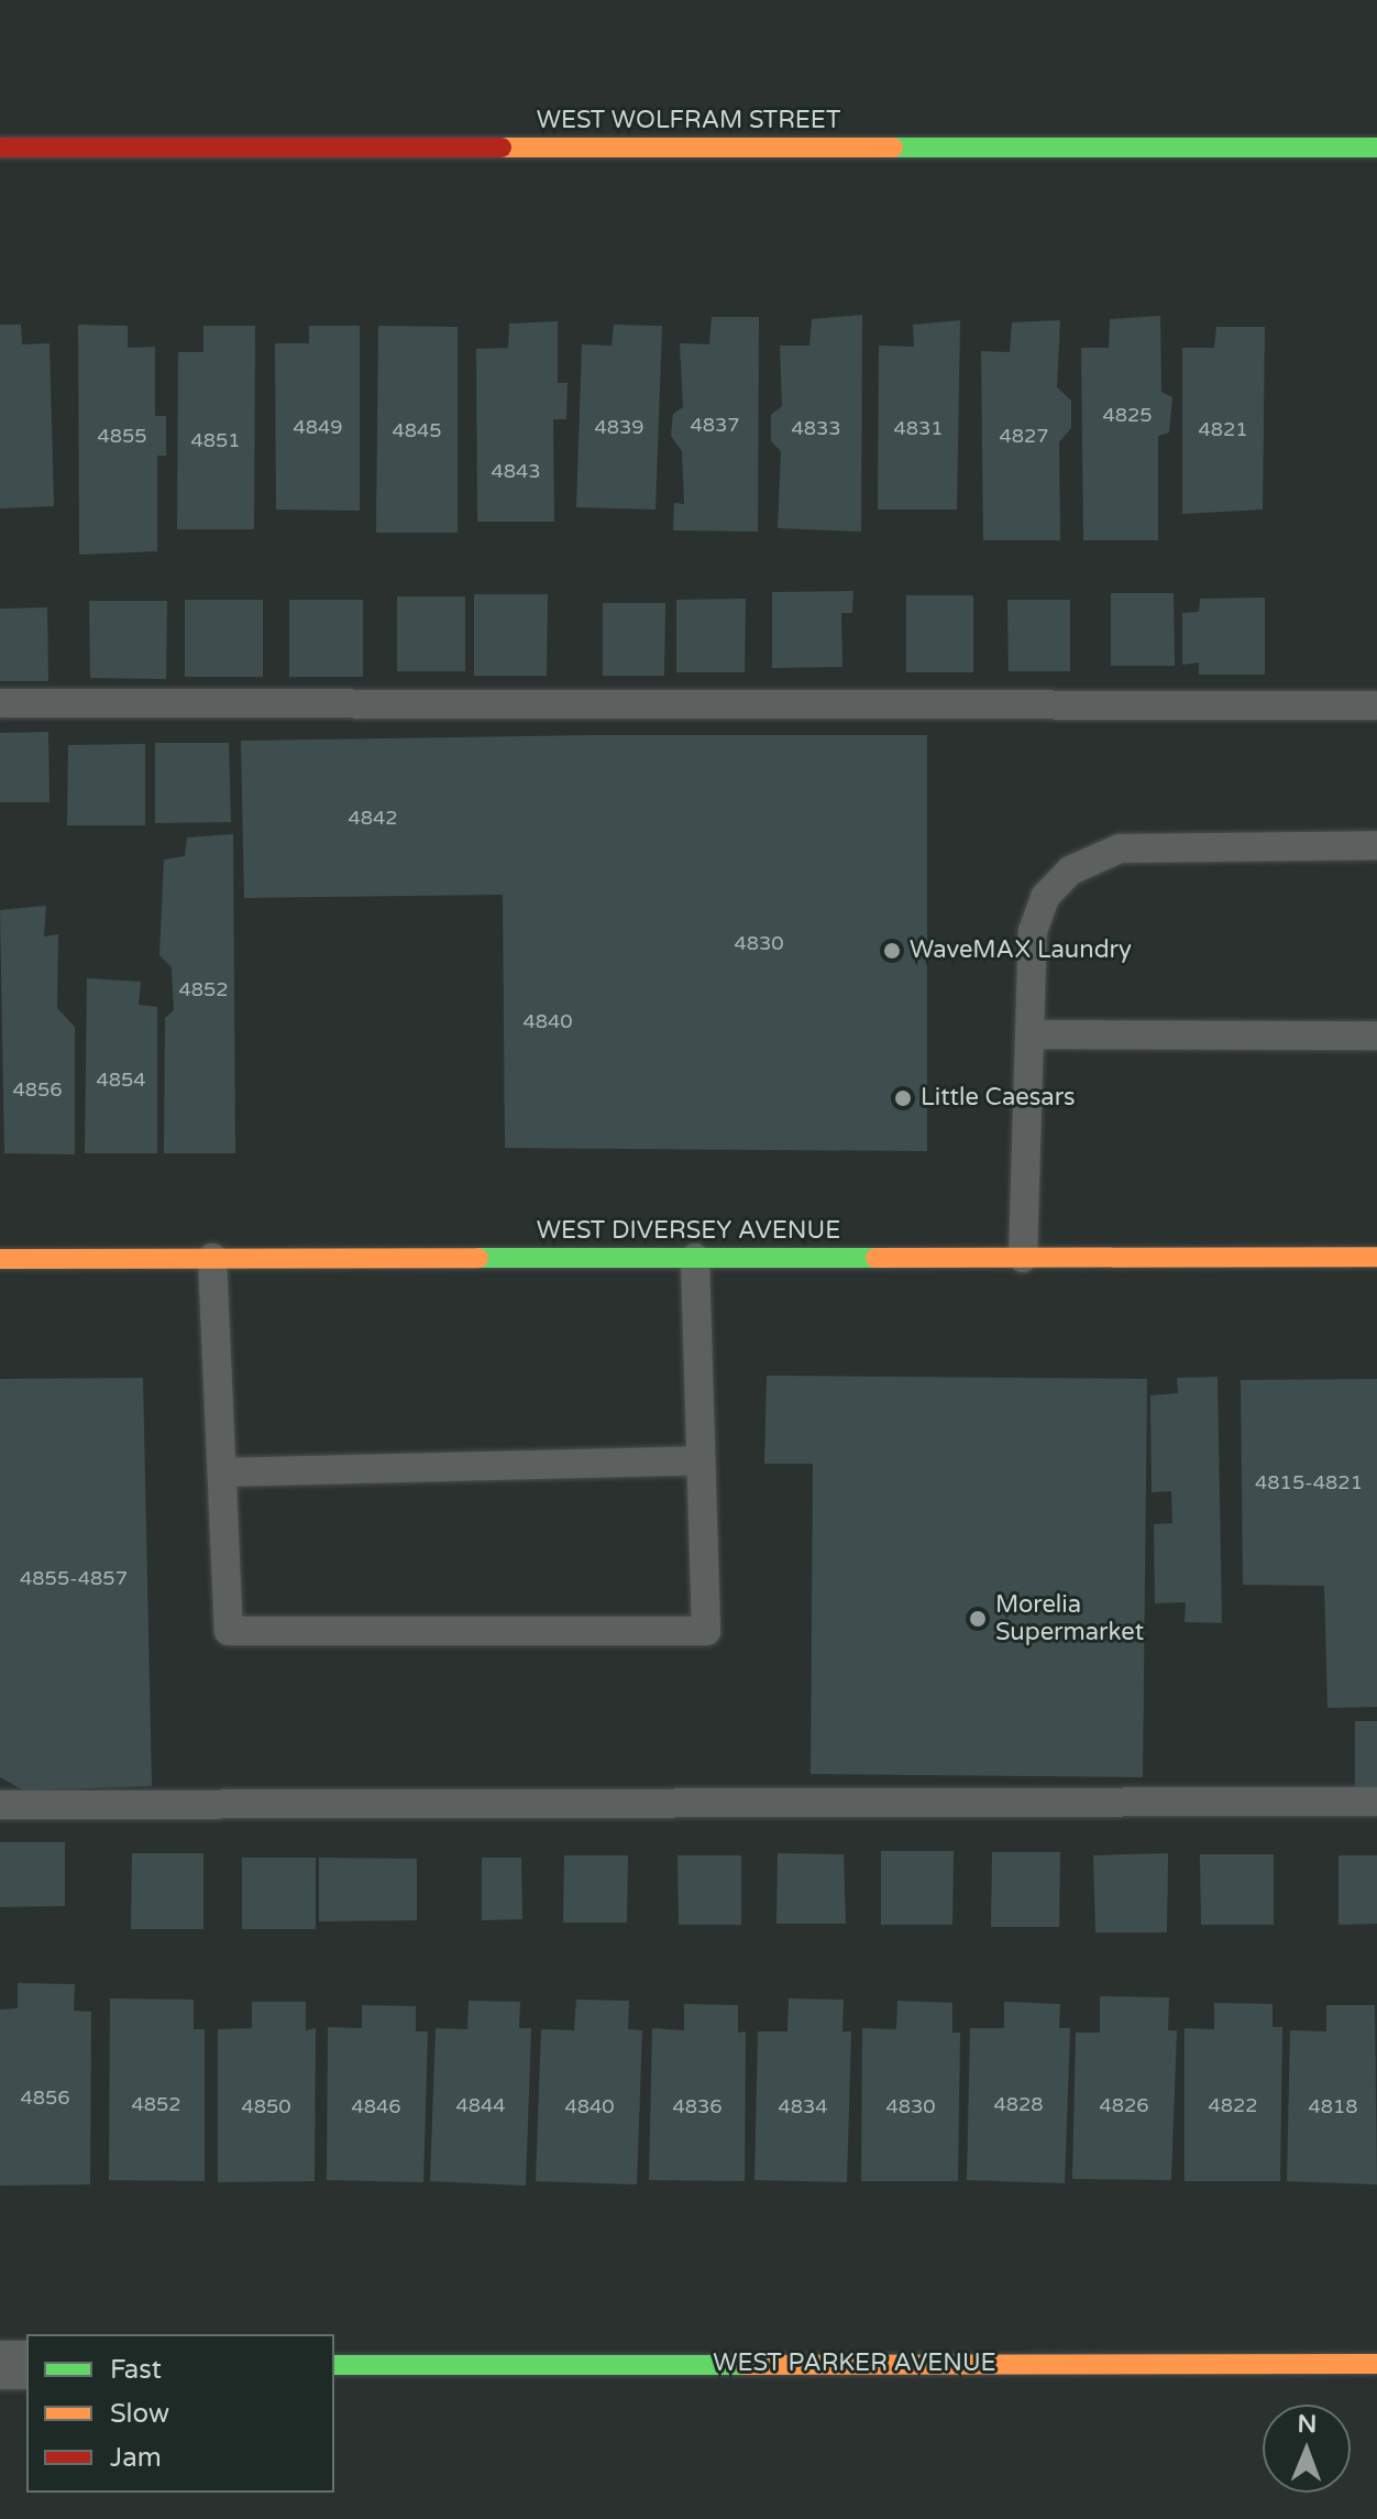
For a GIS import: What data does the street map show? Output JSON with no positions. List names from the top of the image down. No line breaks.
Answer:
{"streets":{"street":["WEST WOLFRAM STREET","WEST DIVERSEY AVENUE","WEST PARKER AVENUE"]},"places":["WaveMAX Laundry","Little Caesars","Morelia Supermarket"],"house_numbers":["4825","4837","4849","4839","4833","4831","4821","4845","4855","4827","4851","4843","4842","4830","4852","4840","4854","4856","4815-4821","4855-4857","4856","4852","4828","4844","4826","4822","4850","4846","4840","4836","4834","4830","4818"],"legend":["Fast","Slow","Jam"],"north":"top"}
